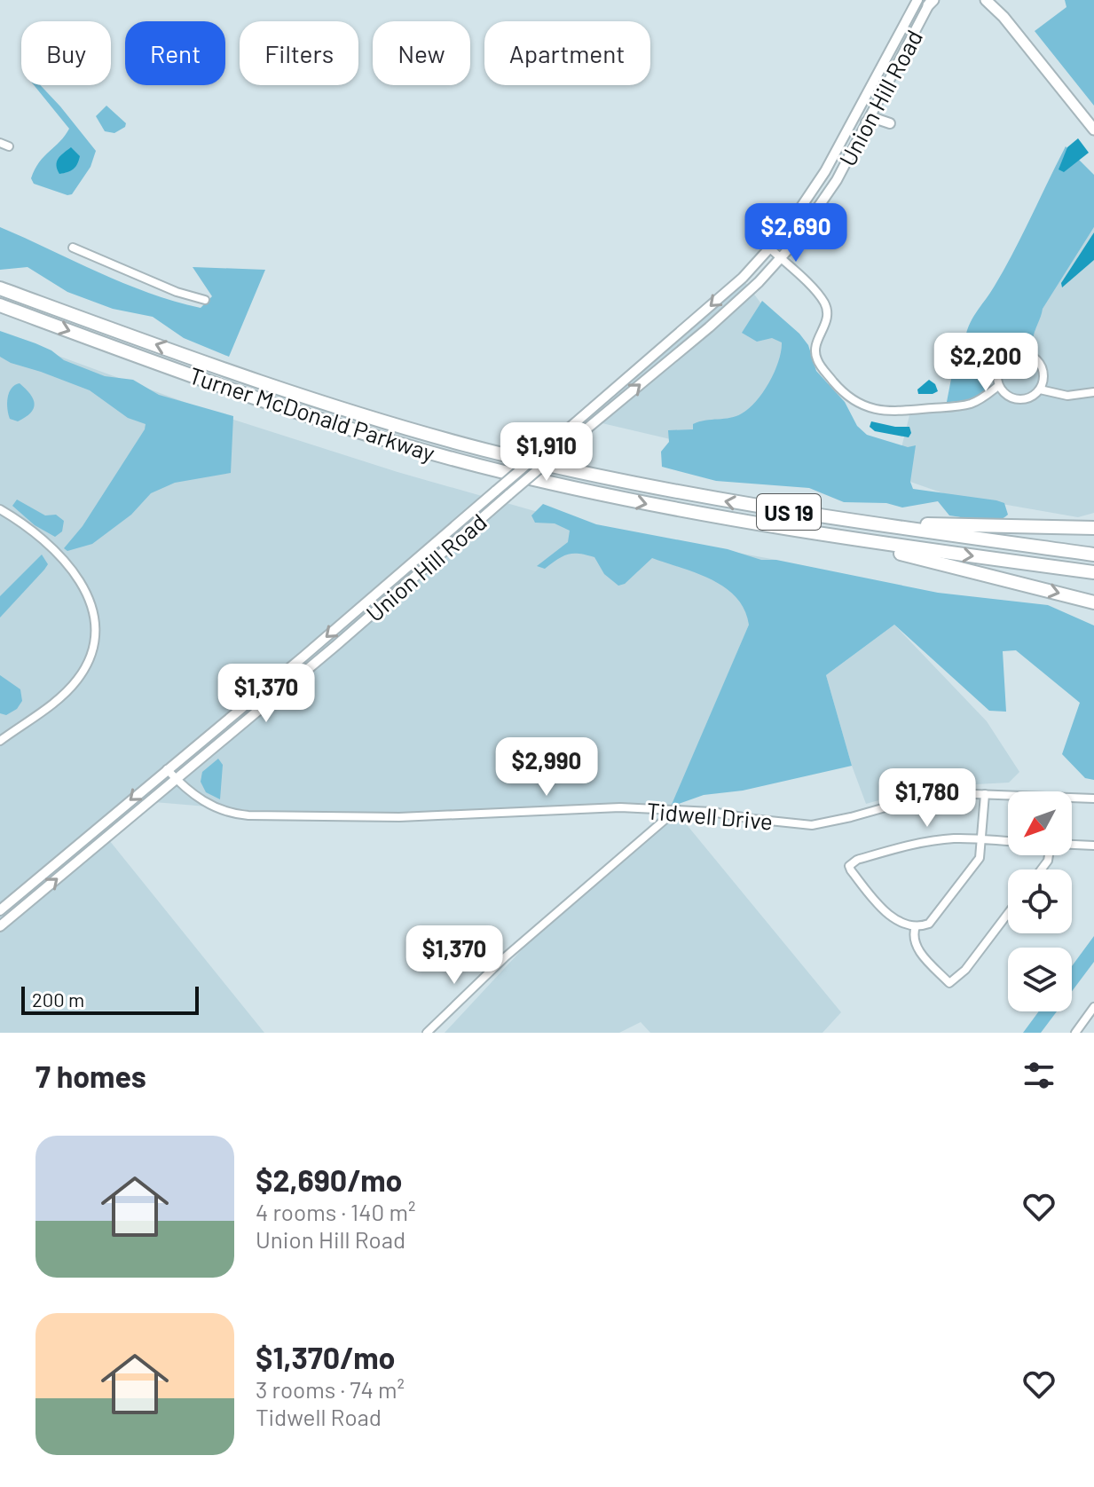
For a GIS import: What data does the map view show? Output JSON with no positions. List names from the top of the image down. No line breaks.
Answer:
{"streets":{"highway":["Turner McDonald Parkway","US 19"],"street":["Union Hill Road","Tidwell Drive"]},"crossings":[["Union Hill Road","Tidwell Drive"]],"scale_bar":"200 m","north":"bottom left","page":{"chip":["Buy","Rent","Filters","New","Apartment"],"price":["$2,690","$2,200","$1,910","$1,370","$2,990","$1,780","$1,370"],"scale":"200 m","heading":"7 homes","list":[{"name":"$2,690/mo","note":"4 rooms · 140 m² · Union Hill Road"},{"name":"$1,370/mo","note":"3 rooms · 74 m² · Tidwell Road"}]}}
